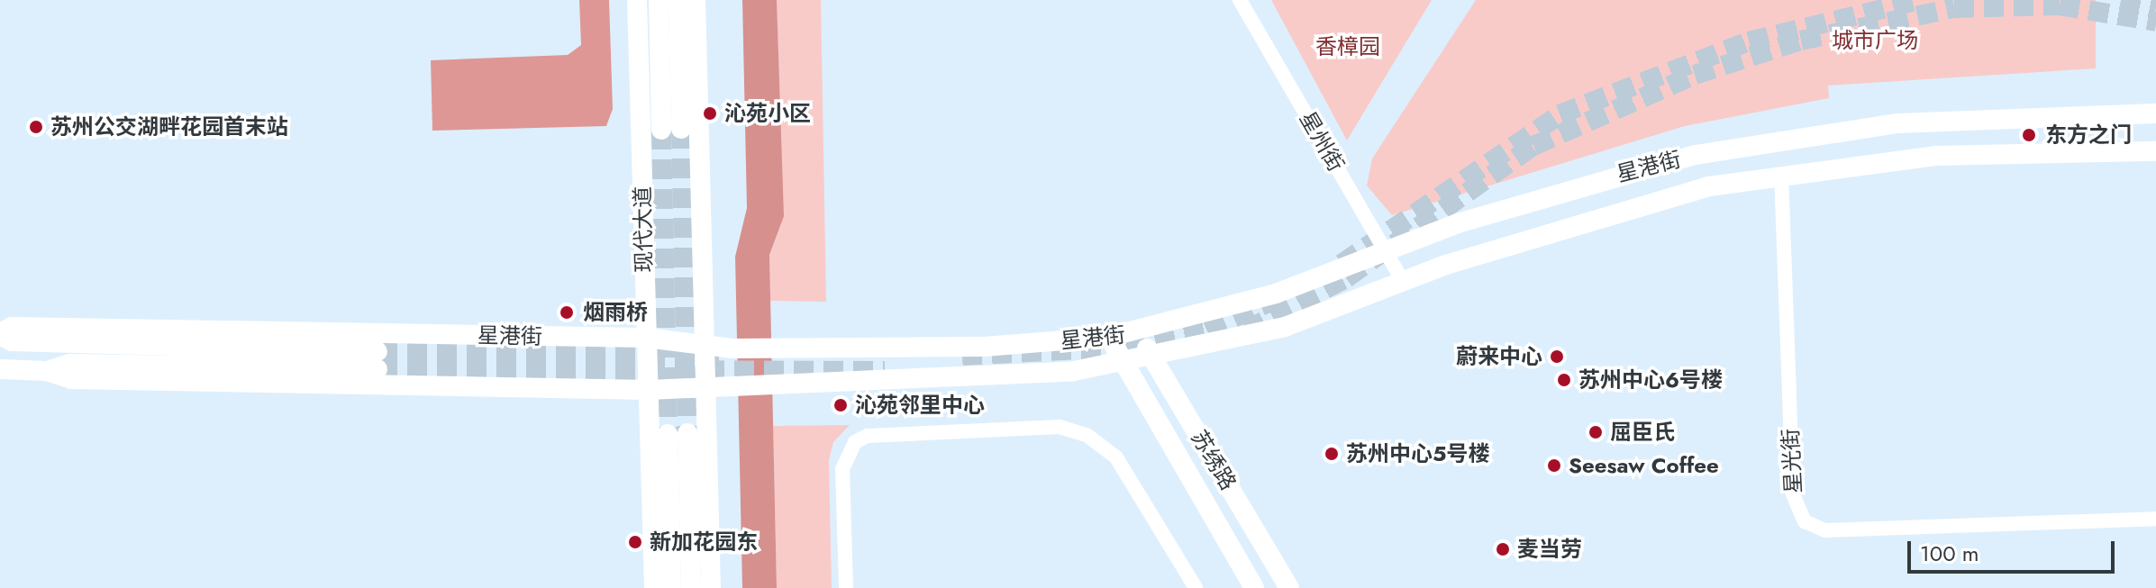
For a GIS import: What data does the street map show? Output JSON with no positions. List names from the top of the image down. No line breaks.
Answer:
{"streets":{"main road":["星港街","现代大道","苏绣路"],"street":["星州街","星光街"]},"crossings":[["星州街","星港街"],["星港街","现代大道"],["星港街","苏绣路"],["星港街","星光街"]],"parks":["城市广场","香樟园"],"places":["沁苑小区","苏州公交湖畔花园首末站","东方之门","烟雨桥","蔚来中心","苏州中心6号楼","沁苑邻里中心","屈臣氏","苏州中心5号楼","Seesaw Coffee","新加花园东","麦当劳"],"scale_bar":"100 m"}
